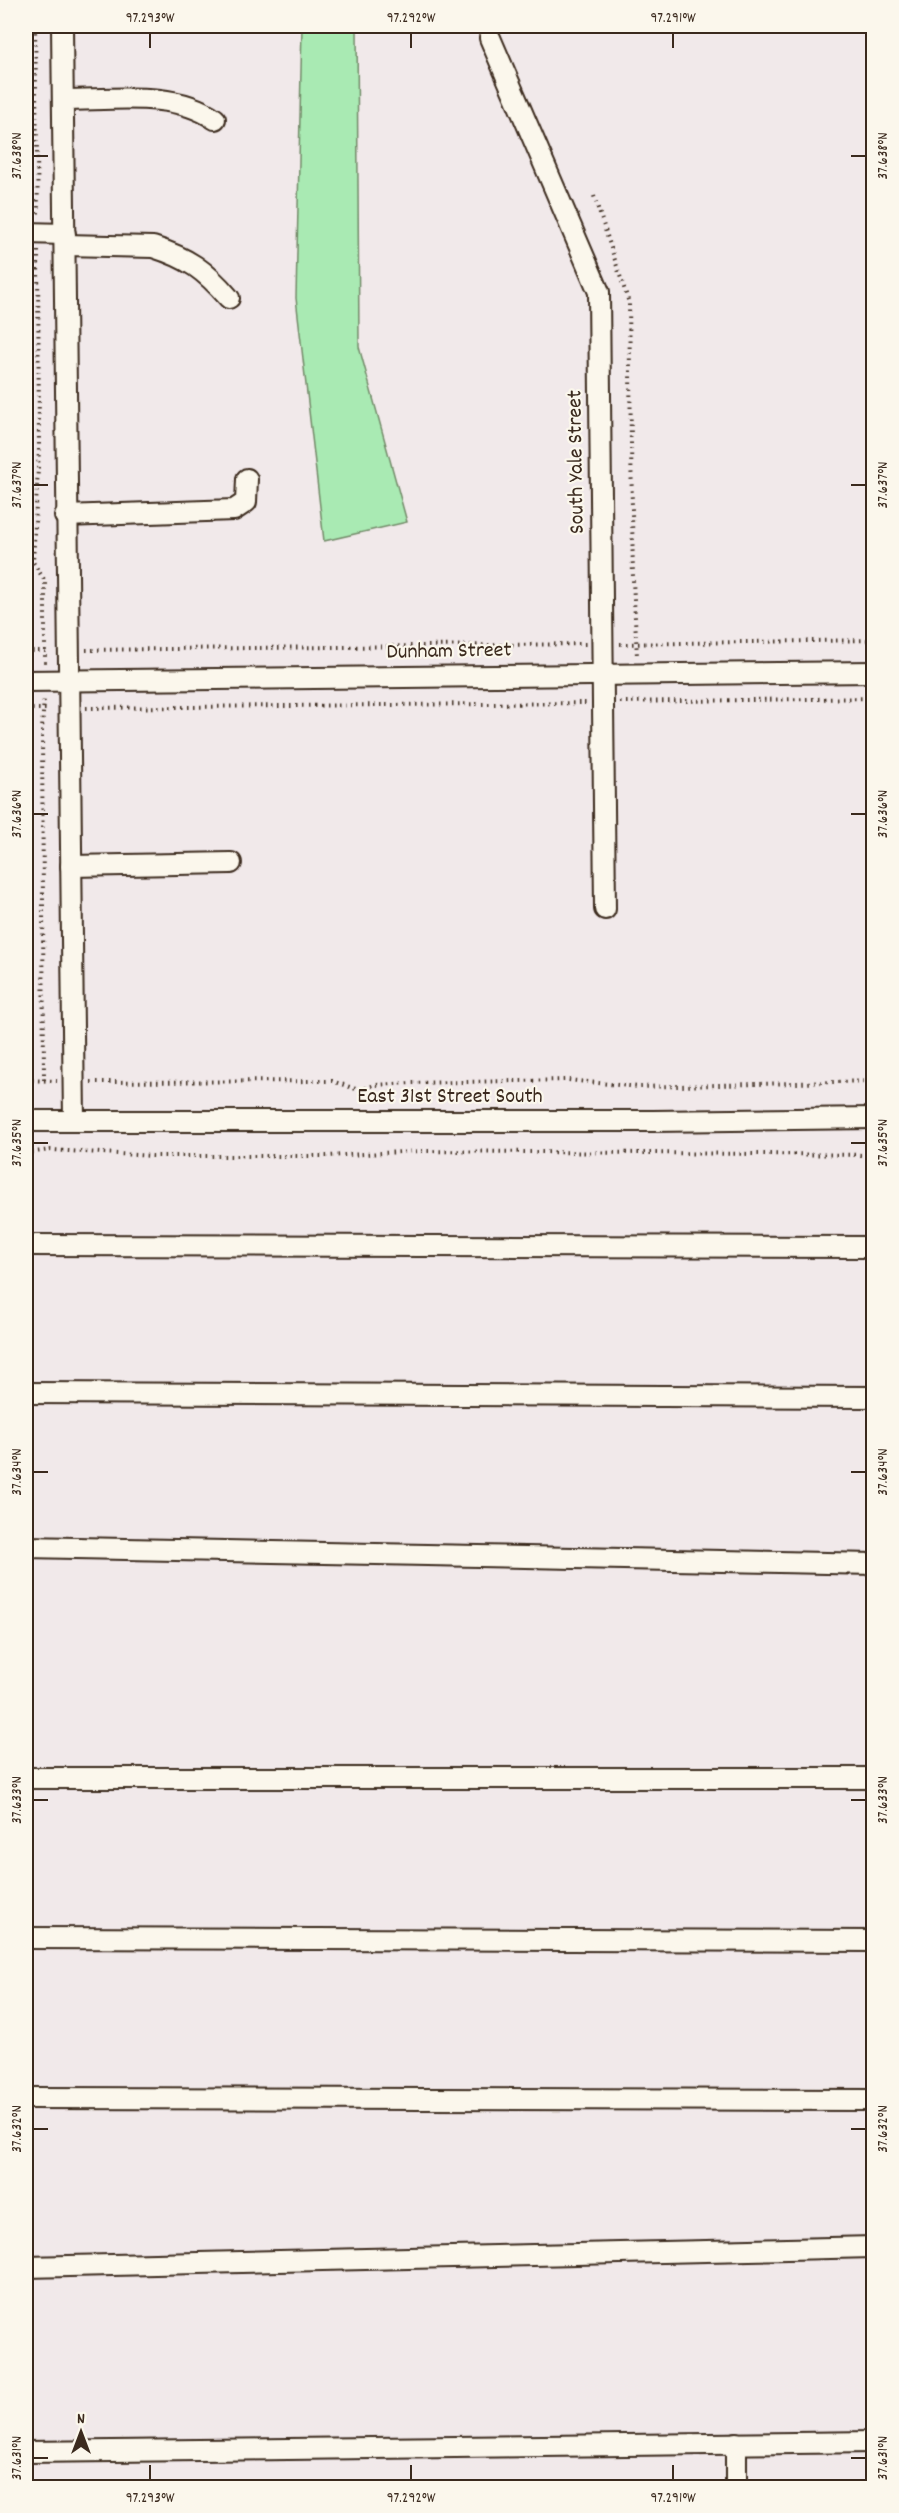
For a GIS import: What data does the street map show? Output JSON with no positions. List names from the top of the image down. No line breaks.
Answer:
{"streets":{"street":["South Yale Street","Dunham Street","East 31st Street South"]},"crossings":[["South Yale Street","Dunham Street"]],"north":"top","coordinates":["97.293°W","97.292°W","97.291°W","37.638°N","37.637°N","37.636°N","37.635°N","37.634°N","37.633°N","37.632°N","37.631°N"]}
